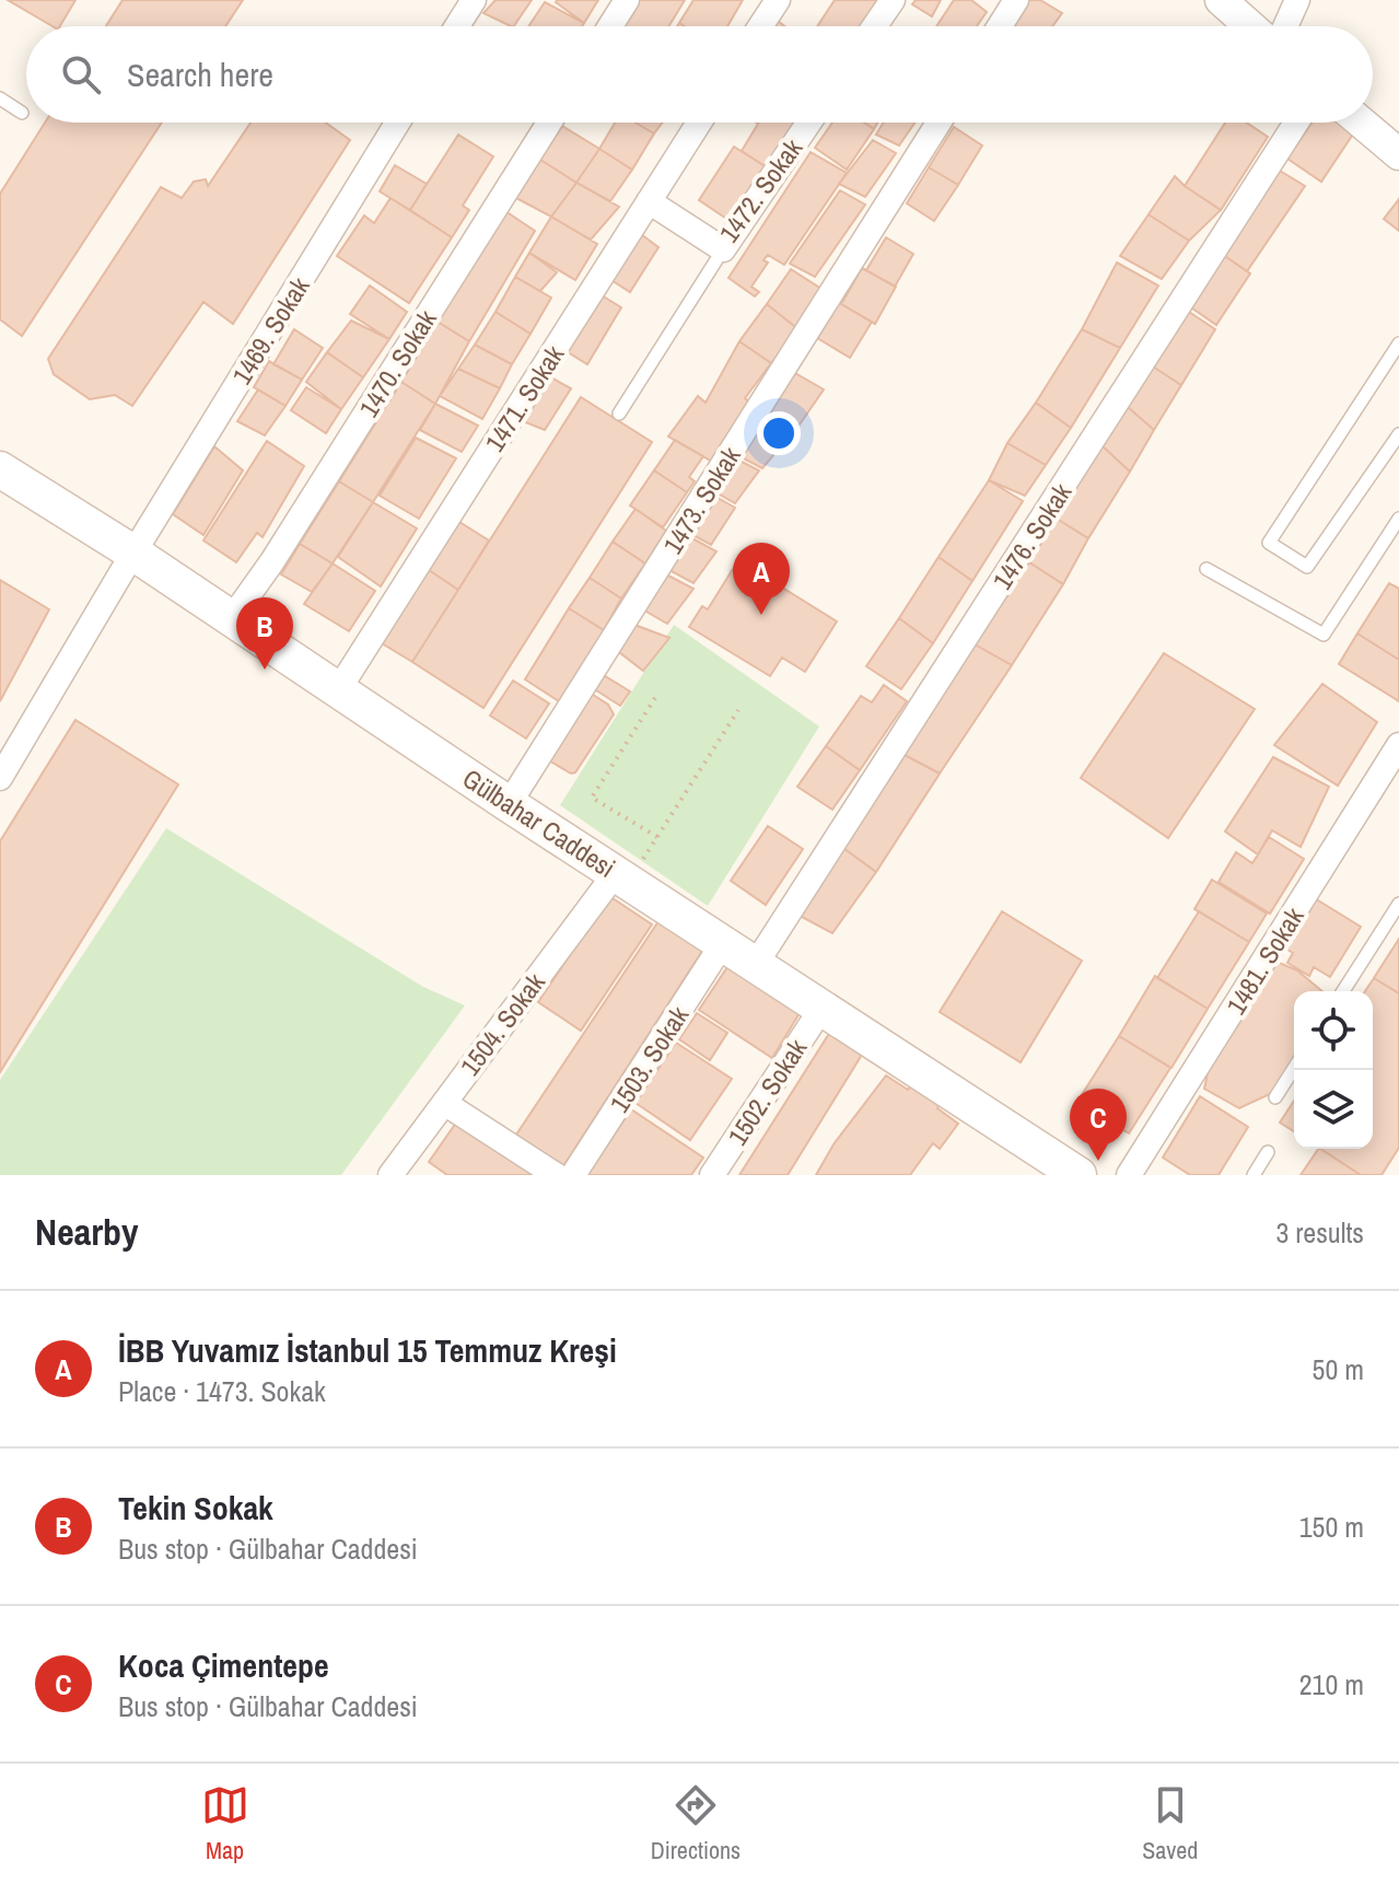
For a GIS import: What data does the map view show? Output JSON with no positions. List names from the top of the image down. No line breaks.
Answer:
{"streets":{"main road":["Gülbahar Caddesi"],"street":["1472. Sokak","1469. Sokak","1470. Sokak","1471. Sokak","1473. Sokak","1476. Sokak","1481. Sokak","1504. Sokak","1503. Sokak","1502. Sokak"]},"crossings":[["1472. Sokak","1471. Sokak"],["1469. Sokak","Gülbahar Caddesi"],["1470. Sokak","Gülbahar Caddesi"],["1471. Sokak","Gülbahar Caddesi"],["1473. Sokak","Gülbahar Caddesi"],["1476. Sokak","Gülbahar Caddesi"],["Gülbahar Caddesi","1504. Sokak"],["Gülbahar Caddesi","1503. Sokak"],["Gülbahar Caddesi","1502. Sokak"]],"page":{"search":"Search here","pins":["A","B","C"],"heading":["Nearby","3 results"],"list":[{"mark":"A","name":"İBB Yuvamız İstanbul 15 Temmuz Kreşi","note":"Place · 1473. Sokak","value":"50 m"},{"mark":"B","name":"Tekin Sokak","note":"Bus stop · Gülbahar Caddesi","value":"150 m"},{"mark":"C","name":"Koca Çimentepe","note":"Bus stop · Gülbahar Caddesi","value":"210 m"}],"nav":["Map","Directions","Saved"]}}
